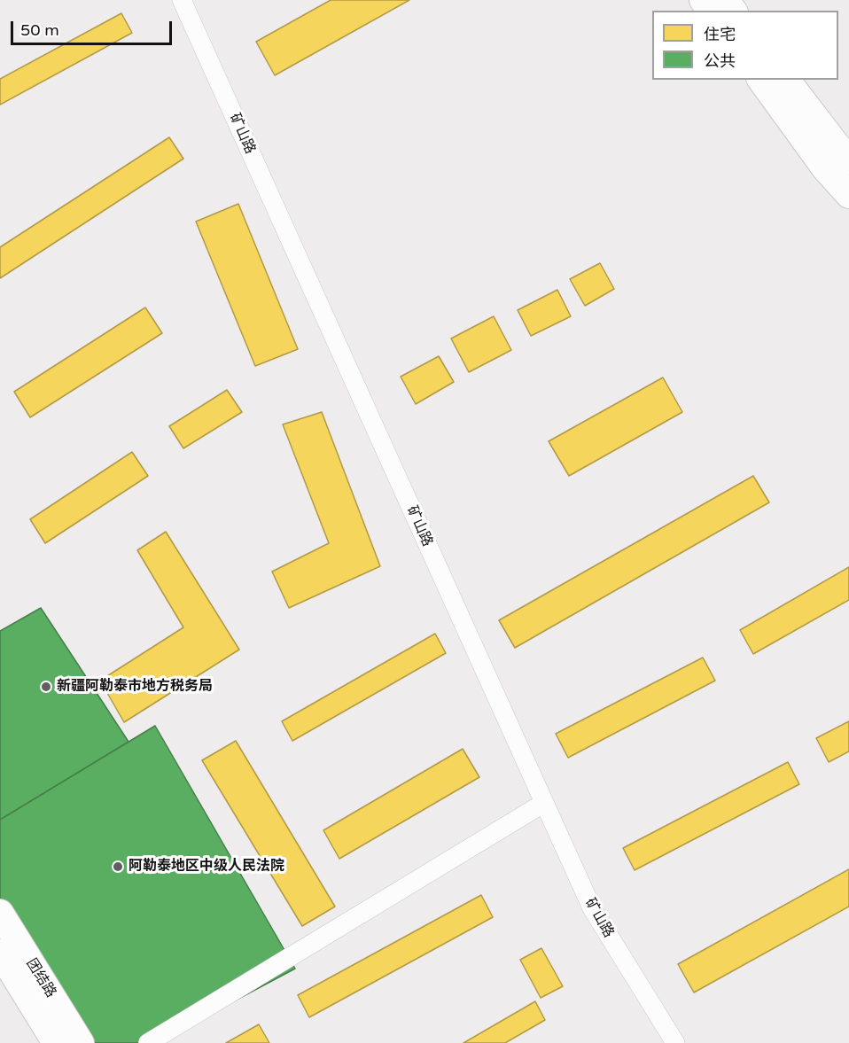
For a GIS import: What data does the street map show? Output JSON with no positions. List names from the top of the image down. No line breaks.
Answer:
{"streets":{"main road":["团结路"],"street":["矿山路"]},"places":["新疆阿勒泰市地方税务局","阿勒泰地区中级人民法院"],"legend":["住宅","公共"],"scale_bar":"50 m"}
